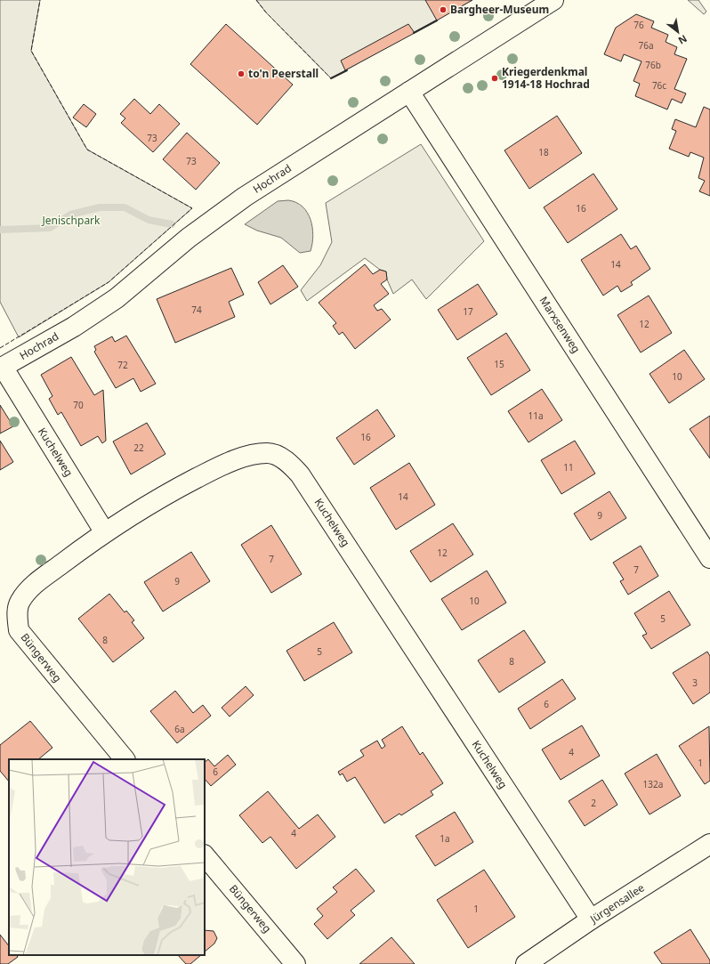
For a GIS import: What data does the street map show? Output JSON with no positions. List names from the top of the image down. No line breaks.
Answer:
{"streets":{"street":["Hochrad","Marxsenweg","Kuchelweg","Büngerweg","Jürgensallee"]},"crossings":[["Hochrad","Marxsenweg"],["Hochrad","Kuchelweg"],["Kuchelweg","Büngerweg"],["Kuchelweg","Jürgensallee"]],"parks":["Jenischpark"],"places":["Bargheer-Museum","to'n Peerstall","Kriegerdenkmal 1914-18 Hochrad"],"house_numbers":["76","76a","76b","76c","73","18","73","16","14","74","17","12","15","72","10","70","11a","16","22","11","14","9","12","7","7","9","10","5","8","5","8","3","6","6a","4","1","6","132a","2","4","1a","1"],"north":"bottom right"}
